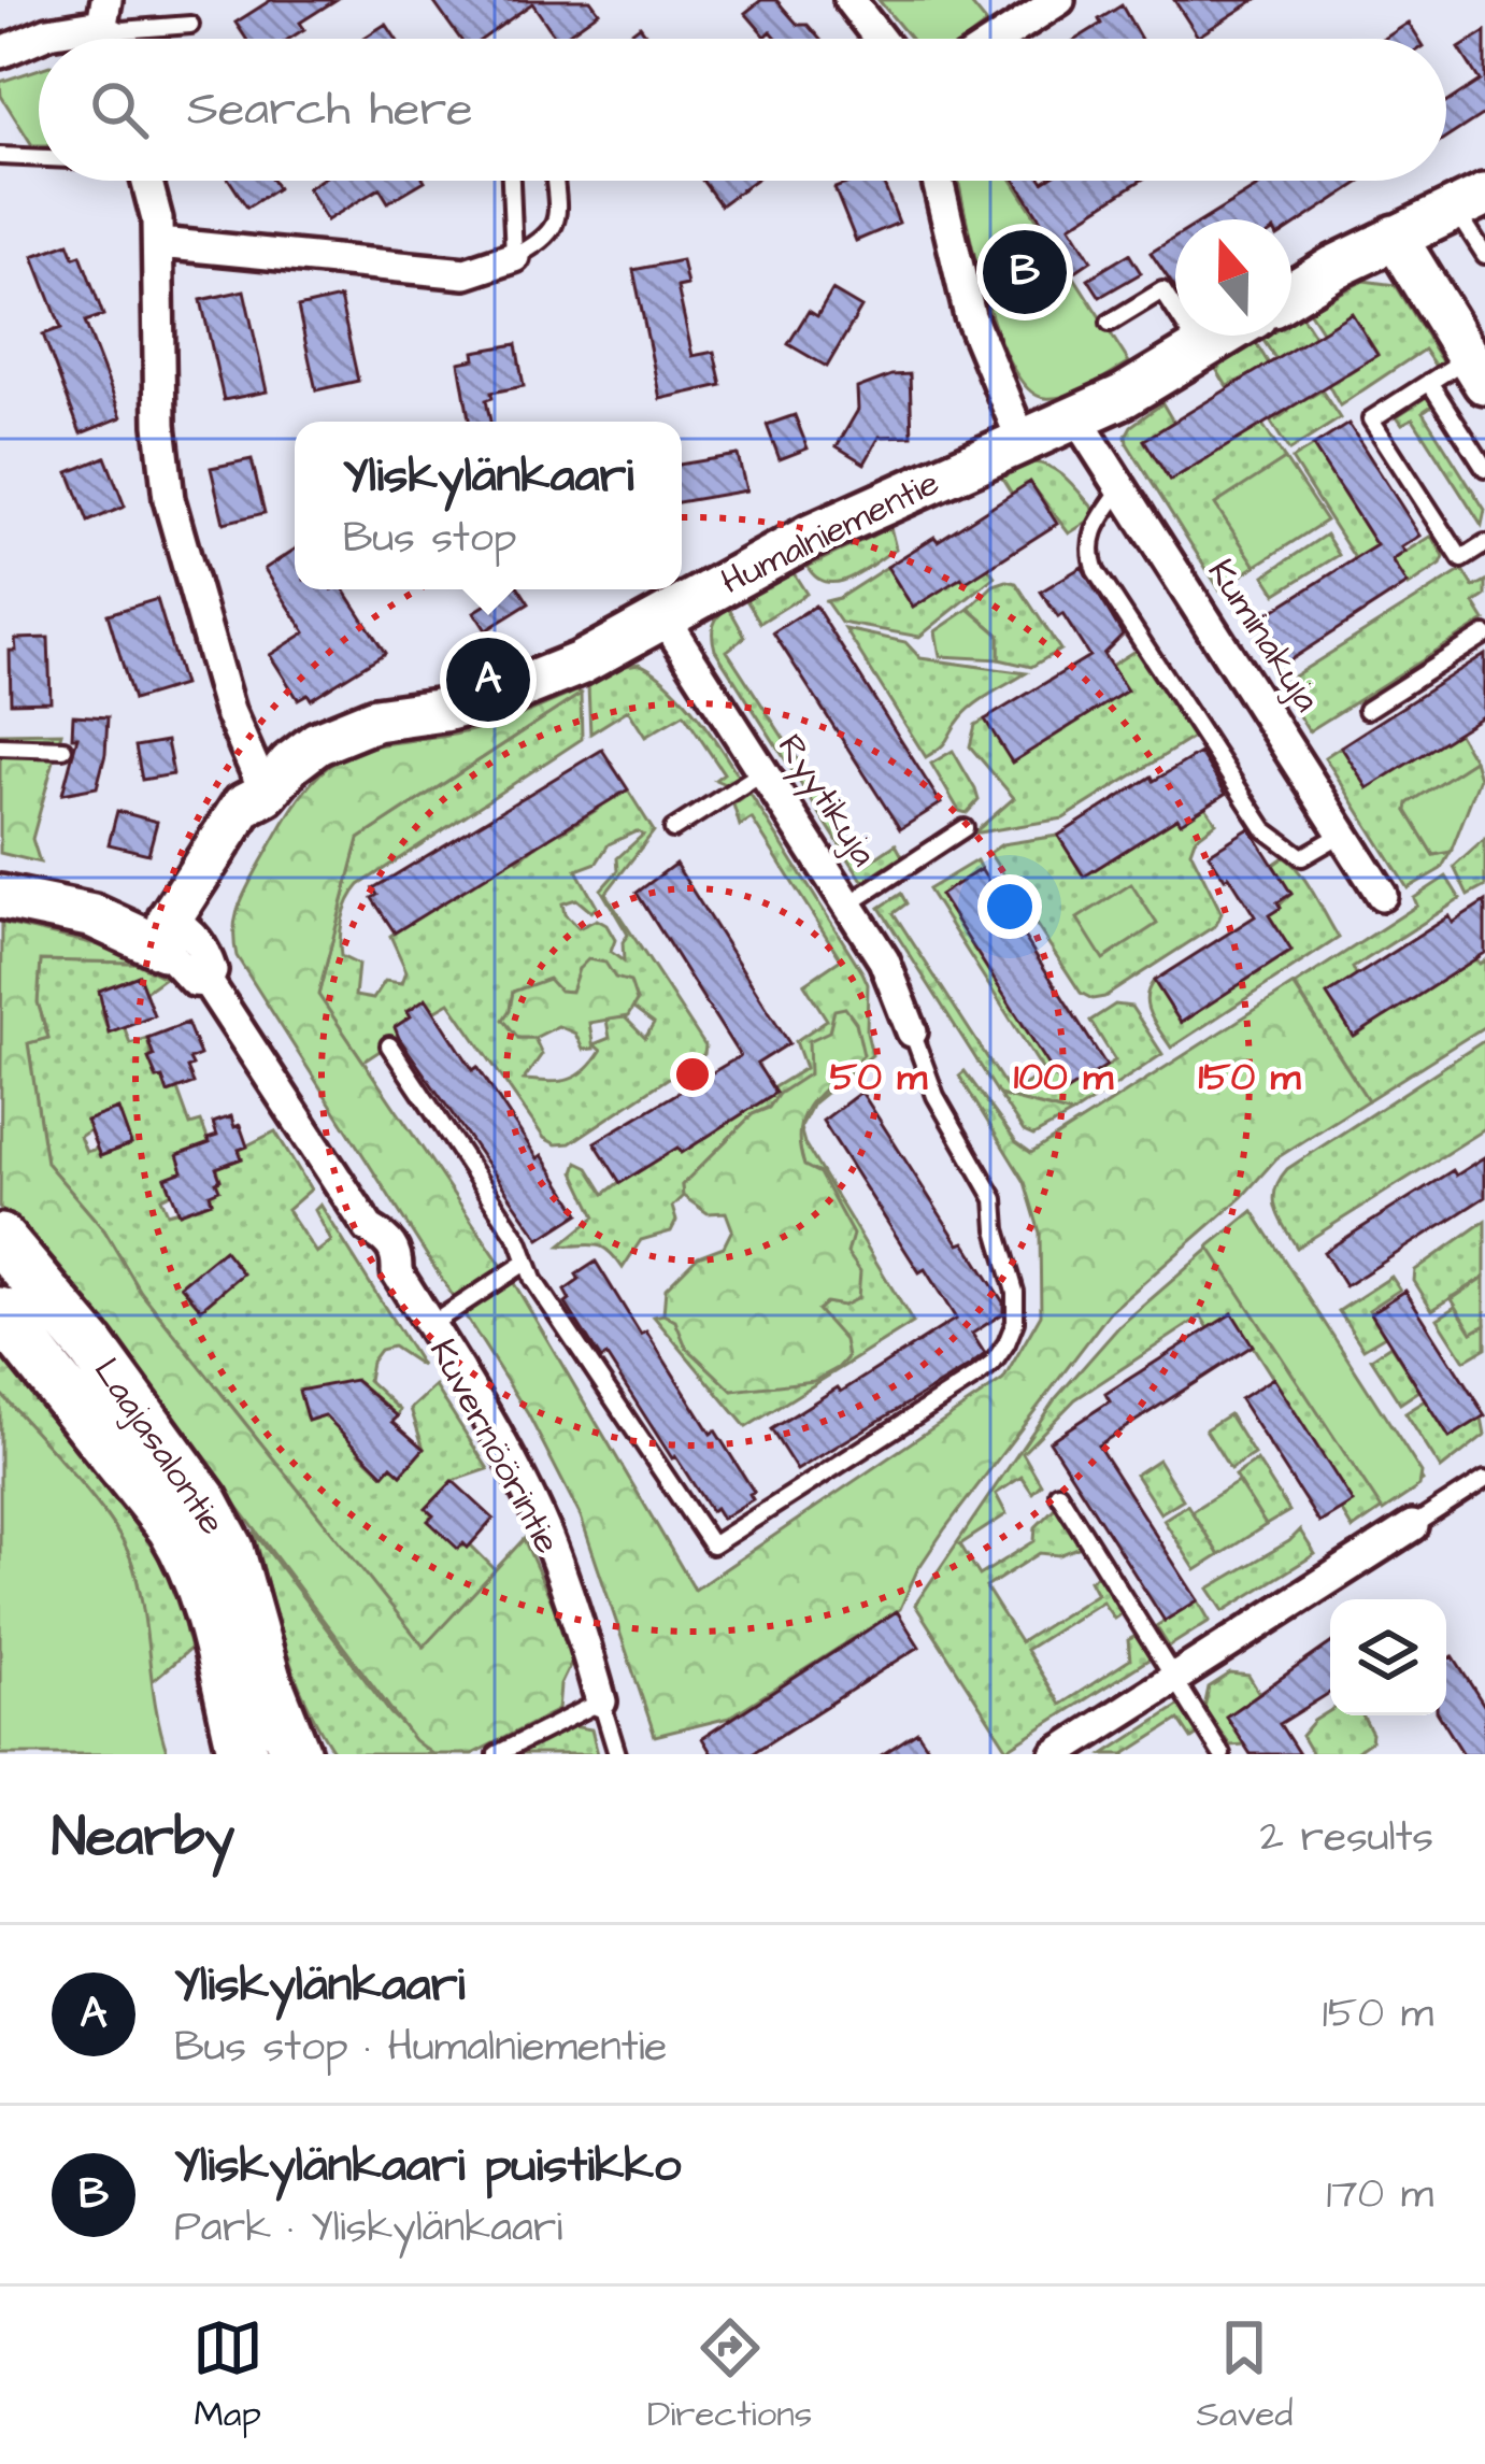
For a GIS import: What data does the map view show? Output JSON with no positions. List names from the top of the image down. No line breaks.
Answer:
{"streets":{"main road":["Laajasalontie"],"street":["Humalniementie","Kuminakuja","Ryytikuja","Kuvernöörintie"]},"crossings":[["Humalniementie","Kuminakuja"],["Humalniementie","Ryytikuja"],["Humalniementie","Kuvernöörintie"]],"north":"top","page":{"search":"Search here","pins":["B","A"],"popup":["Yliskylänkaari","Bus stop"],"heading":["Nearby","2 results"],"list":[{"mark":"A","name":"Yliskylänkaari","note":"Bus stop · Humalniementie","value":"150 m"},{"mark":"B","name":"Yliskylänkaari puistikko","note":"Park · Yliskylänkaari","value":"170 m"}],"nav":["Map","Directions","Saved"]},"rings":["50 m","100 m","150 m"]}
